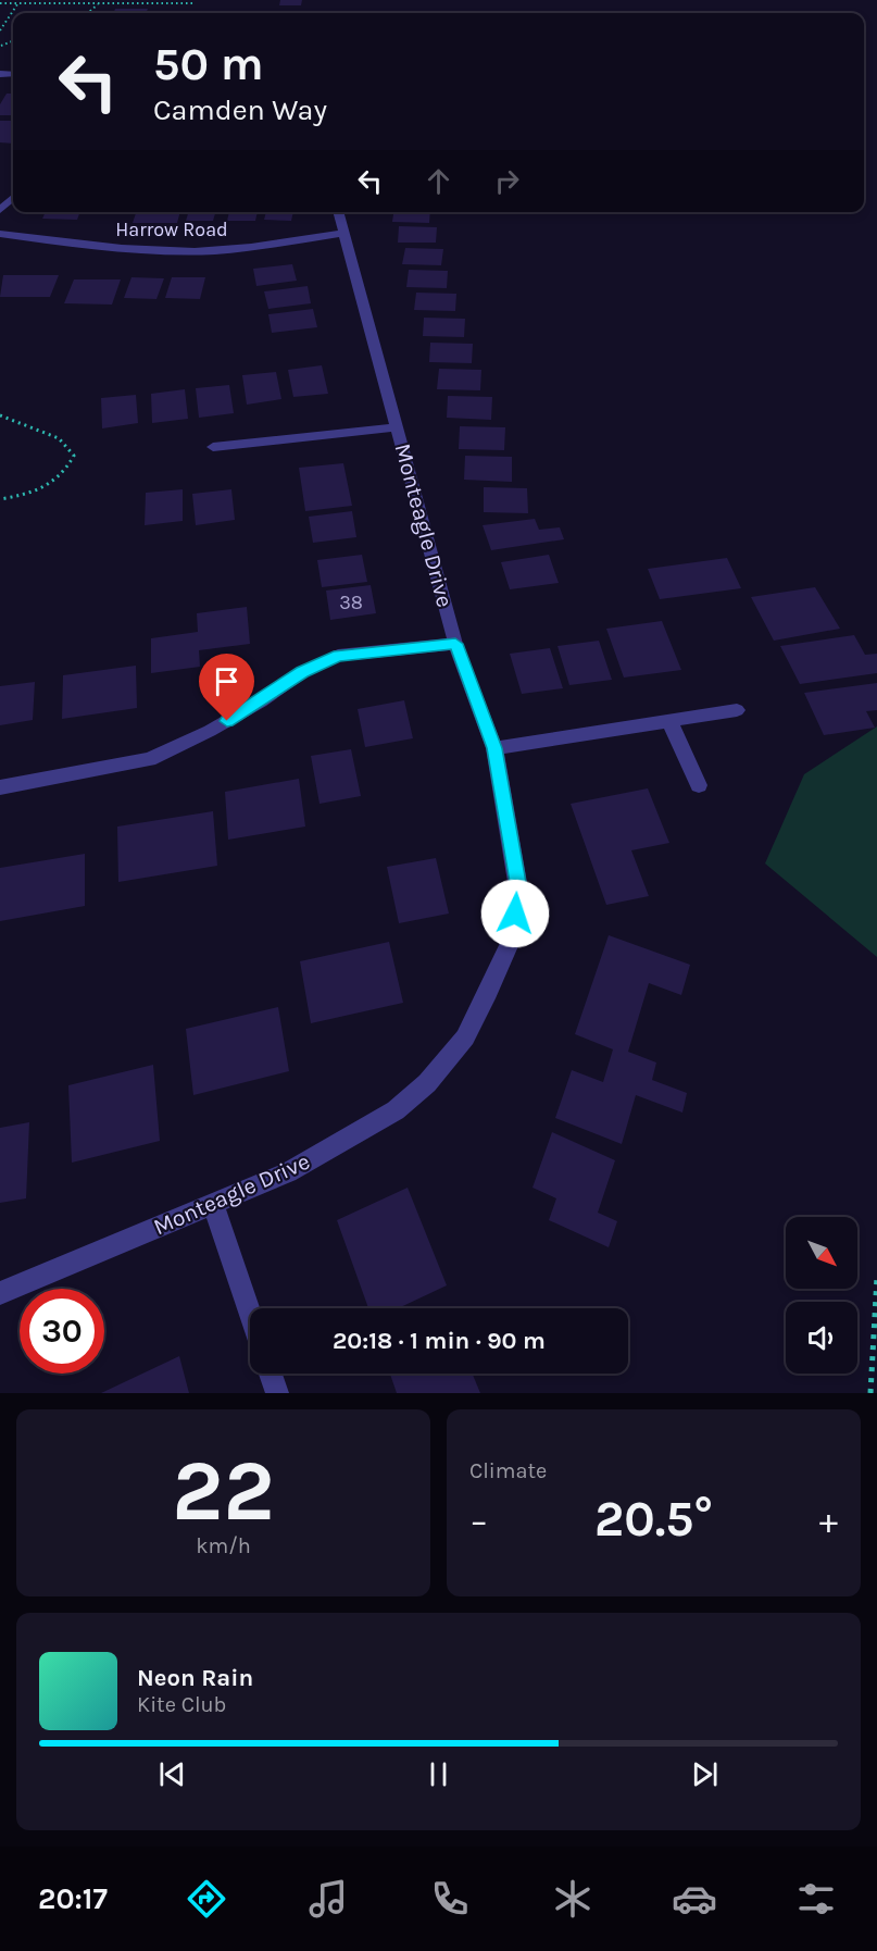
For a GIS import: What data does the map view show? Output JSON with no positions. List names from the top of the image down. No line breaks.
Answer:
{"streets":{"street":["Harrow Road","Monteagle Drive"]},"crossings":[["Harrow Road","Monteagle Drive"]],"house_numbers":["38"],"north":"bottom right","page":{"turn":["50 m","Camden Way"],"limit":"30","trip":"20:18 · 1 min · 90 m","tile":[["22","km/h"],"Climate"],"heat":["−","20.5°","+"],"song":["Neon Rain","Kite Club"],"tabs":"20:17"}}
